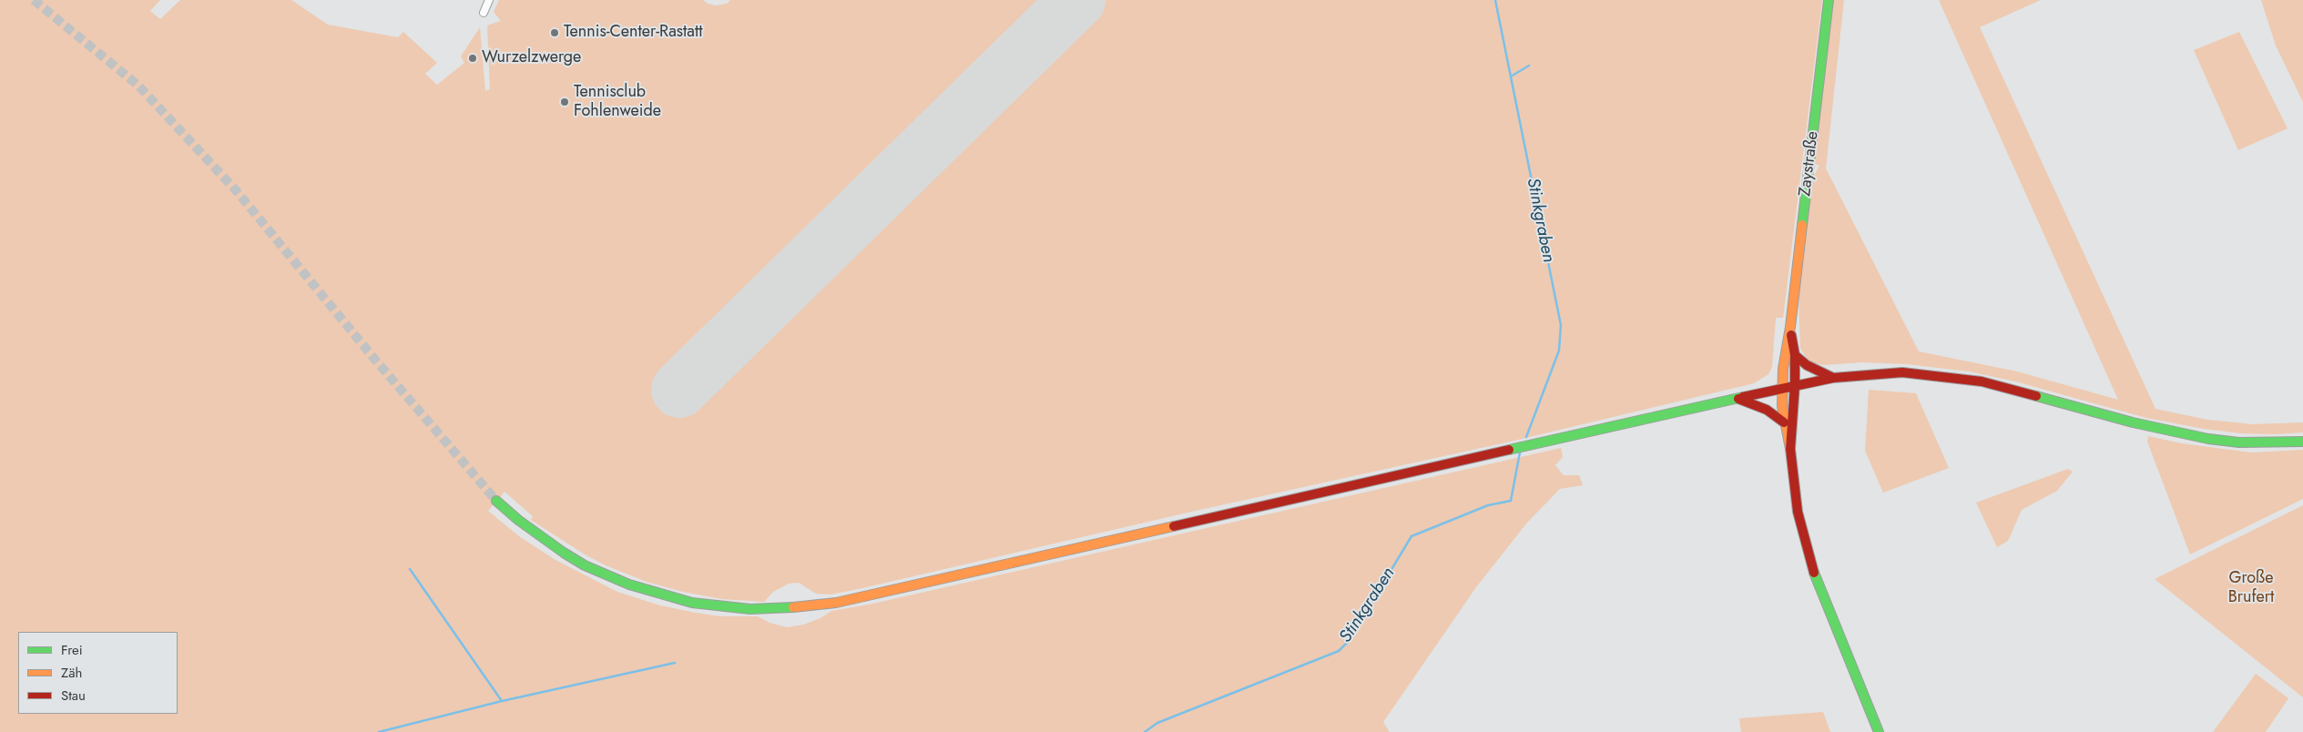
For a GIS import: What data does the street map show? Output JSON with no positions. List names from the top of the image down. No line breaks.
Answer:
{"streets":{"main road":["Zaystraße"]},"water":["Stinkgraben"],"parks":["Große Brufert"],"places":["Tennis-Center-Rastatt","Wurzelzwerge","Tennisclub Fohlenweide"],"legend":["Frei","Zäh","Stau"]}
